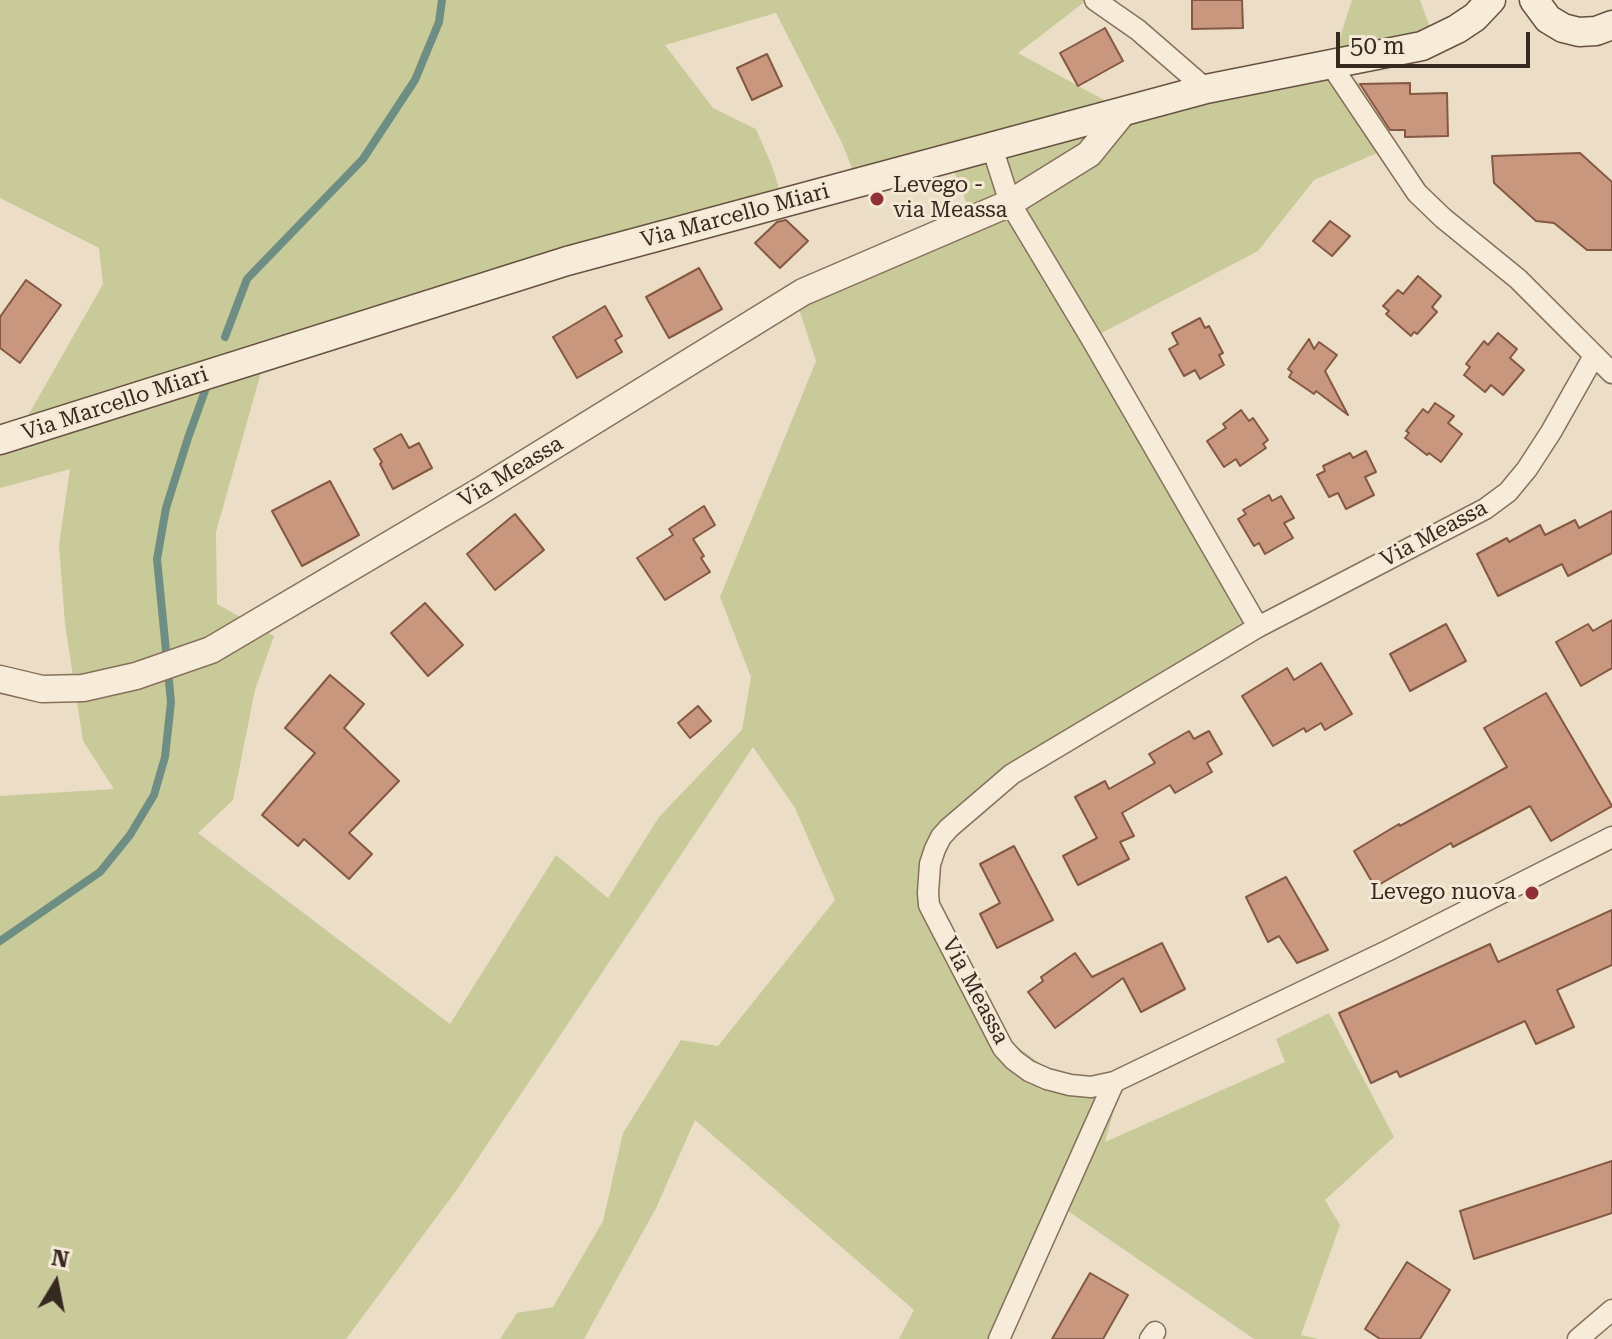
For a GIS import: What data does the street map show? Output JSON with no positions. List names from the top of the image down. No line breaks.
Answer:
{"streets":{"main road":["Via Marcello Miari"],"street":["Via Meassa"]},"crossings":[["Via Marcello Miari","Via Meassa"]],"places":["Levego - via Meassa","Levego nuova"],"scale_bar":"50 m","north":"top"}
